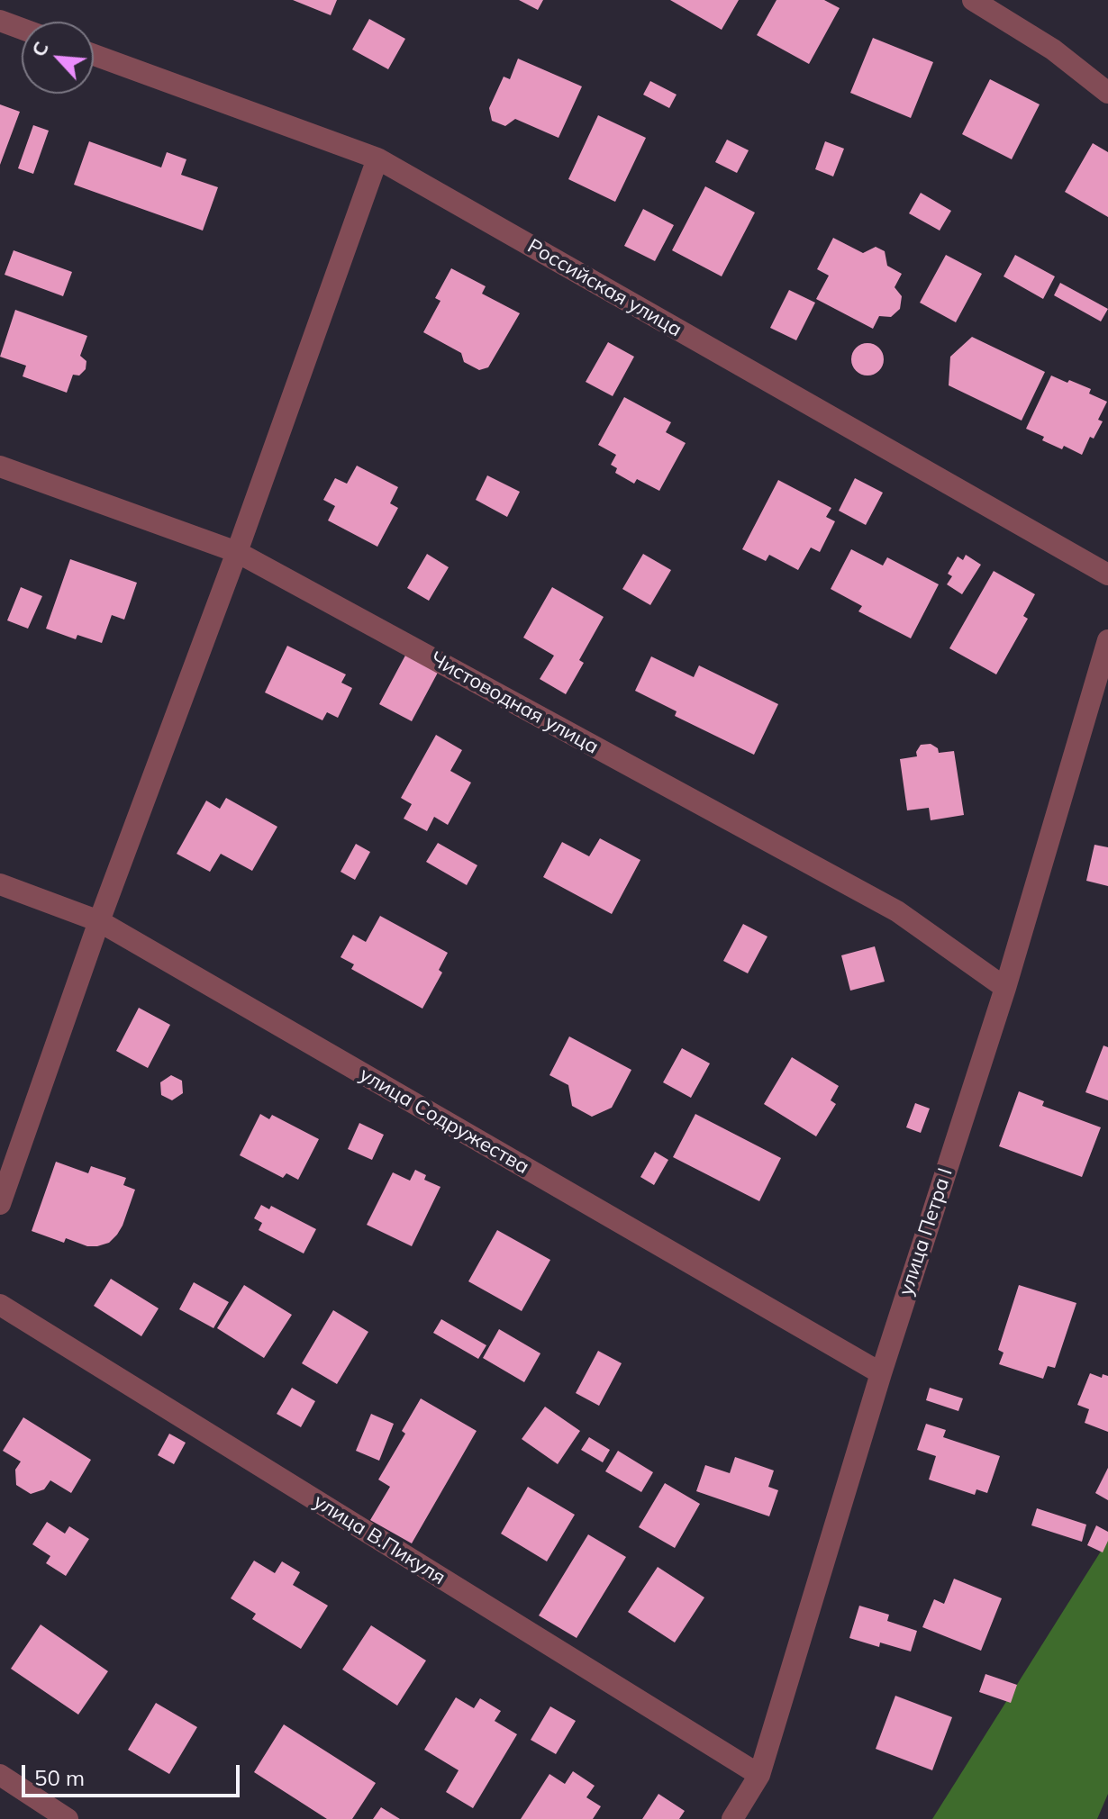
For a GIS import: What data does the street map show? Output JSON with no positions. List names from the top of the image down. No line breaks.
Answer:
{"streets":{"street":["Российская улица","Чистоводная улица","улица Содружества","улица Петра I","улица В.Пикуля"]},"crossings":[["Чистоводная улица","улица Петра I"],["улица Содружества","улица Петра I"],["улица Петра I","улица В.Пикуля"]],"scale_bar":"50 m","north":"top left"}
